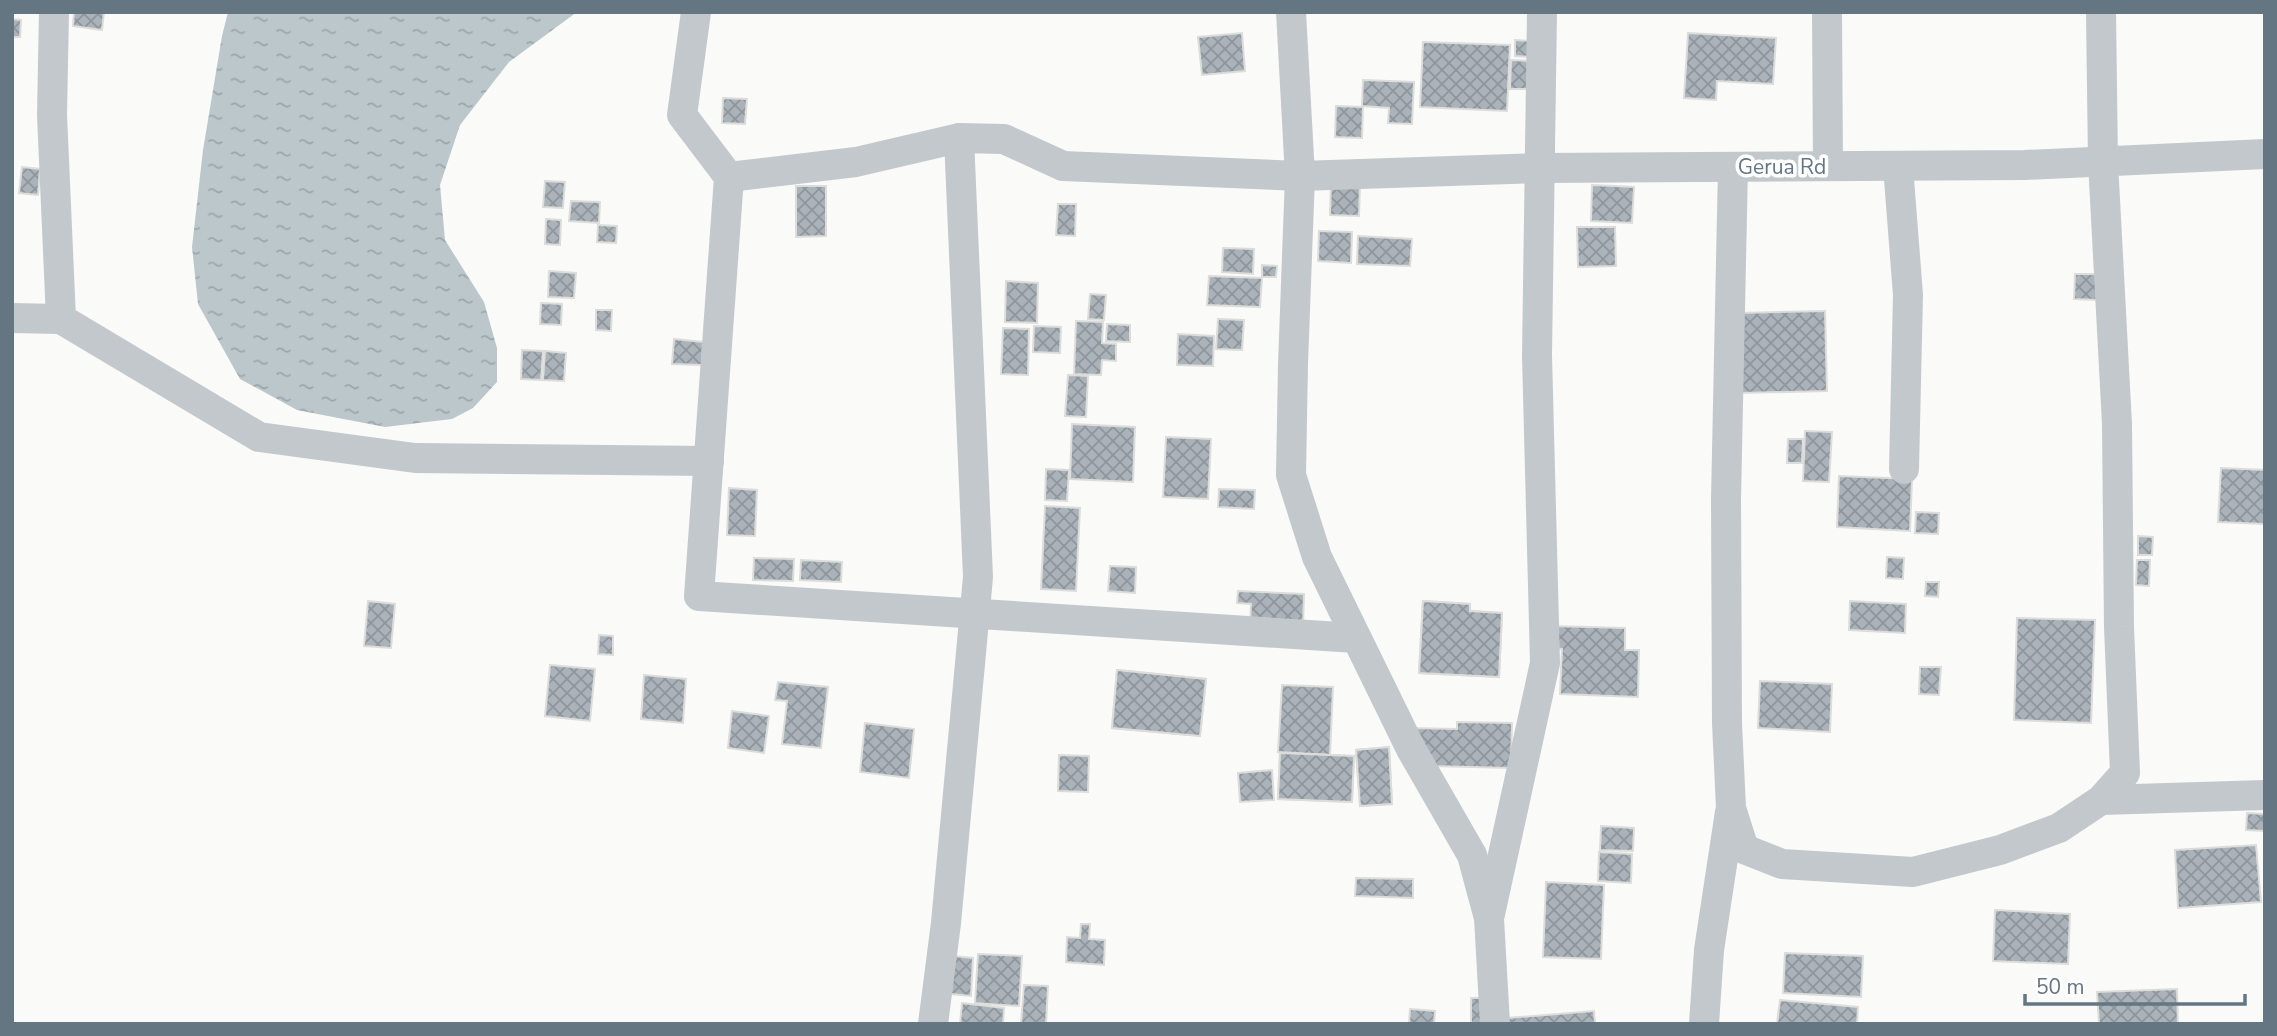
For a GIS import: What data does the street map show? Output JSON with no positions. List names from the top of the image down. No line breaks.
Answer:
{"streets":{"street":["Gerua Rd"]},"scale_bar":"50 m"}
